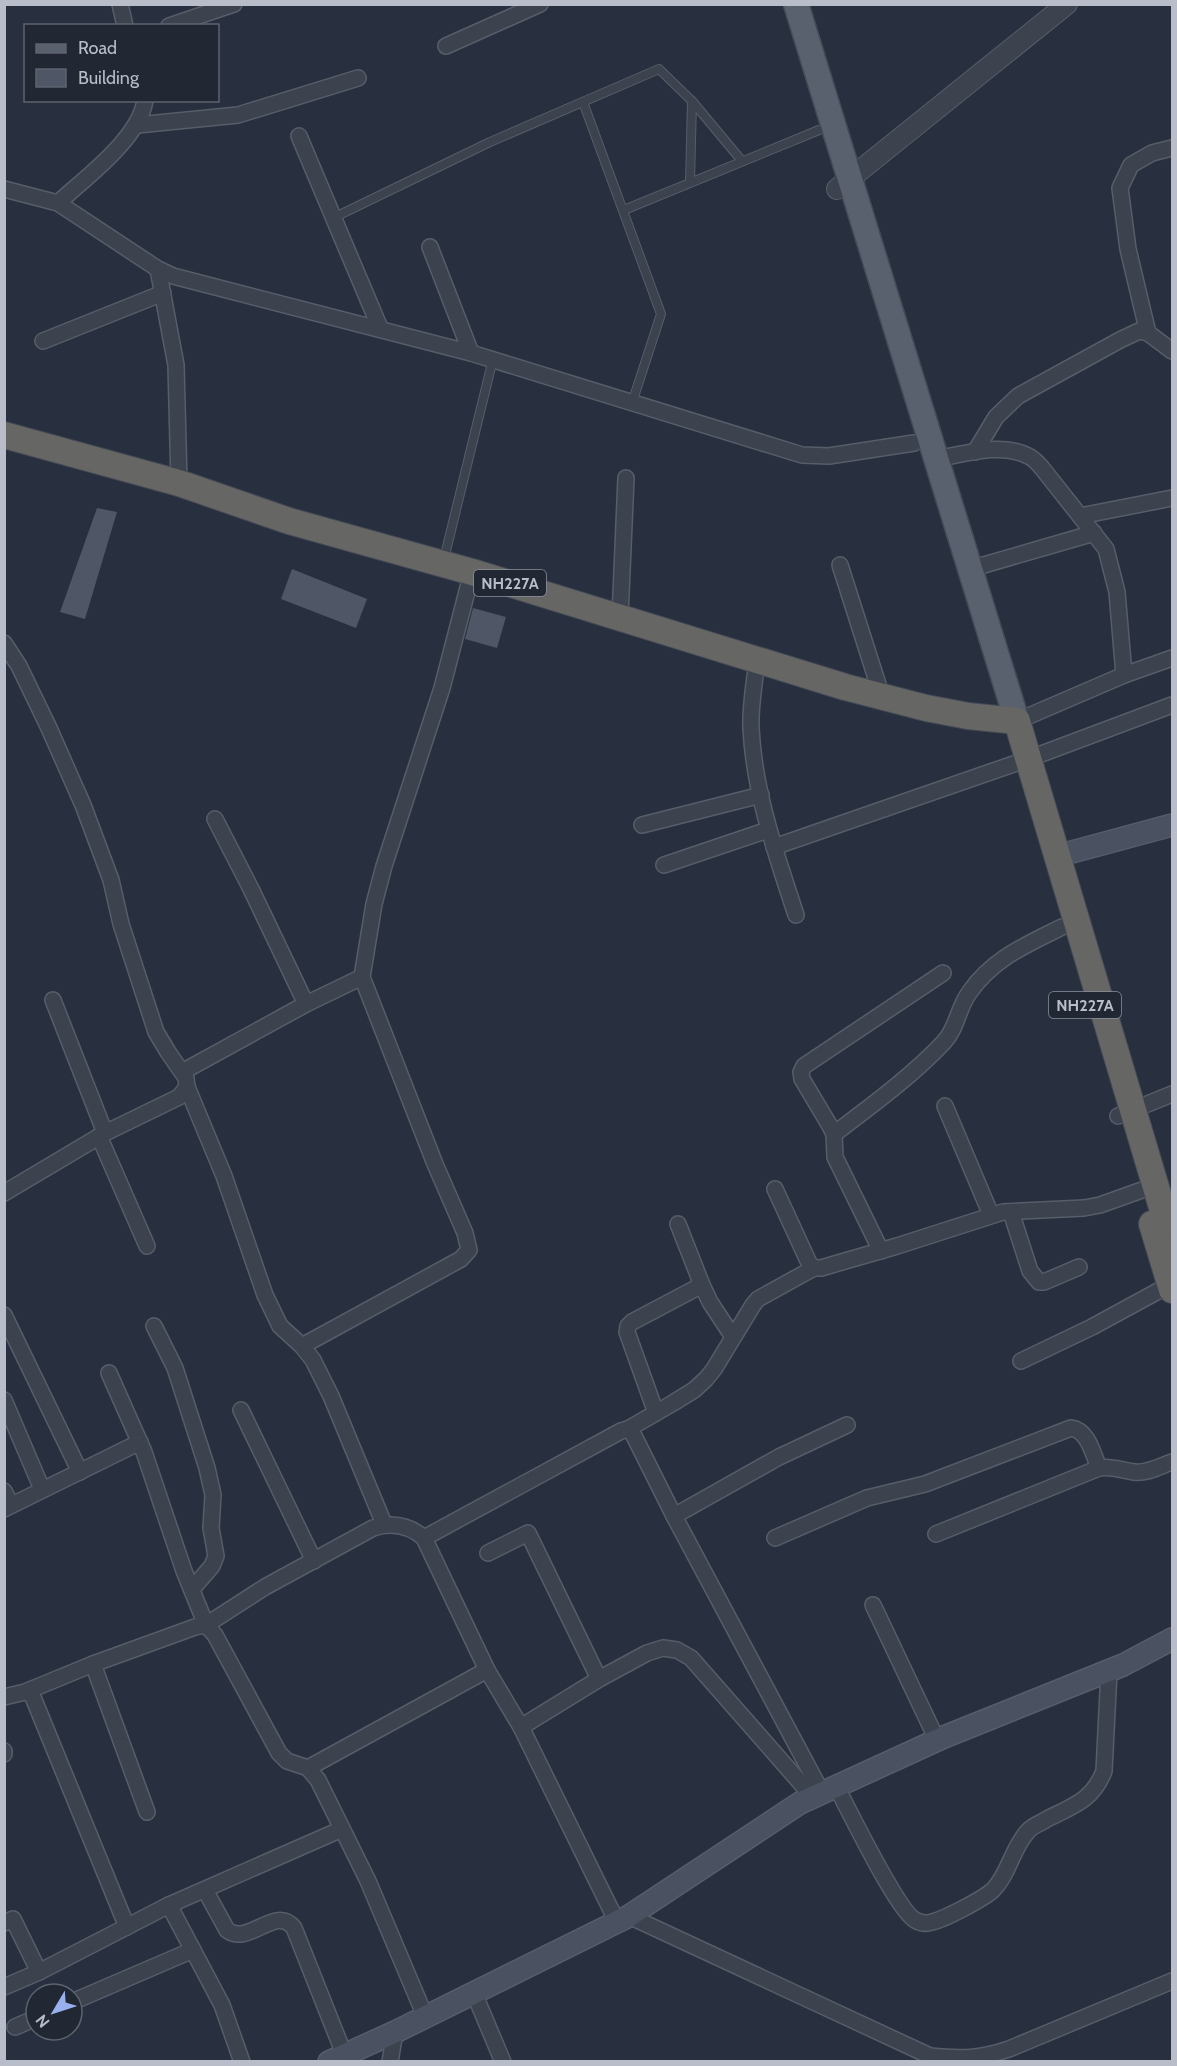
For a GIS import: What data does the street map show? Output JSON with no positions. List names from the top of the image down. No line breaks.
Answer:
{"streets":{"highway":["NH227A"]},"legend":["Road","Building"],"north":"bottom left"}
